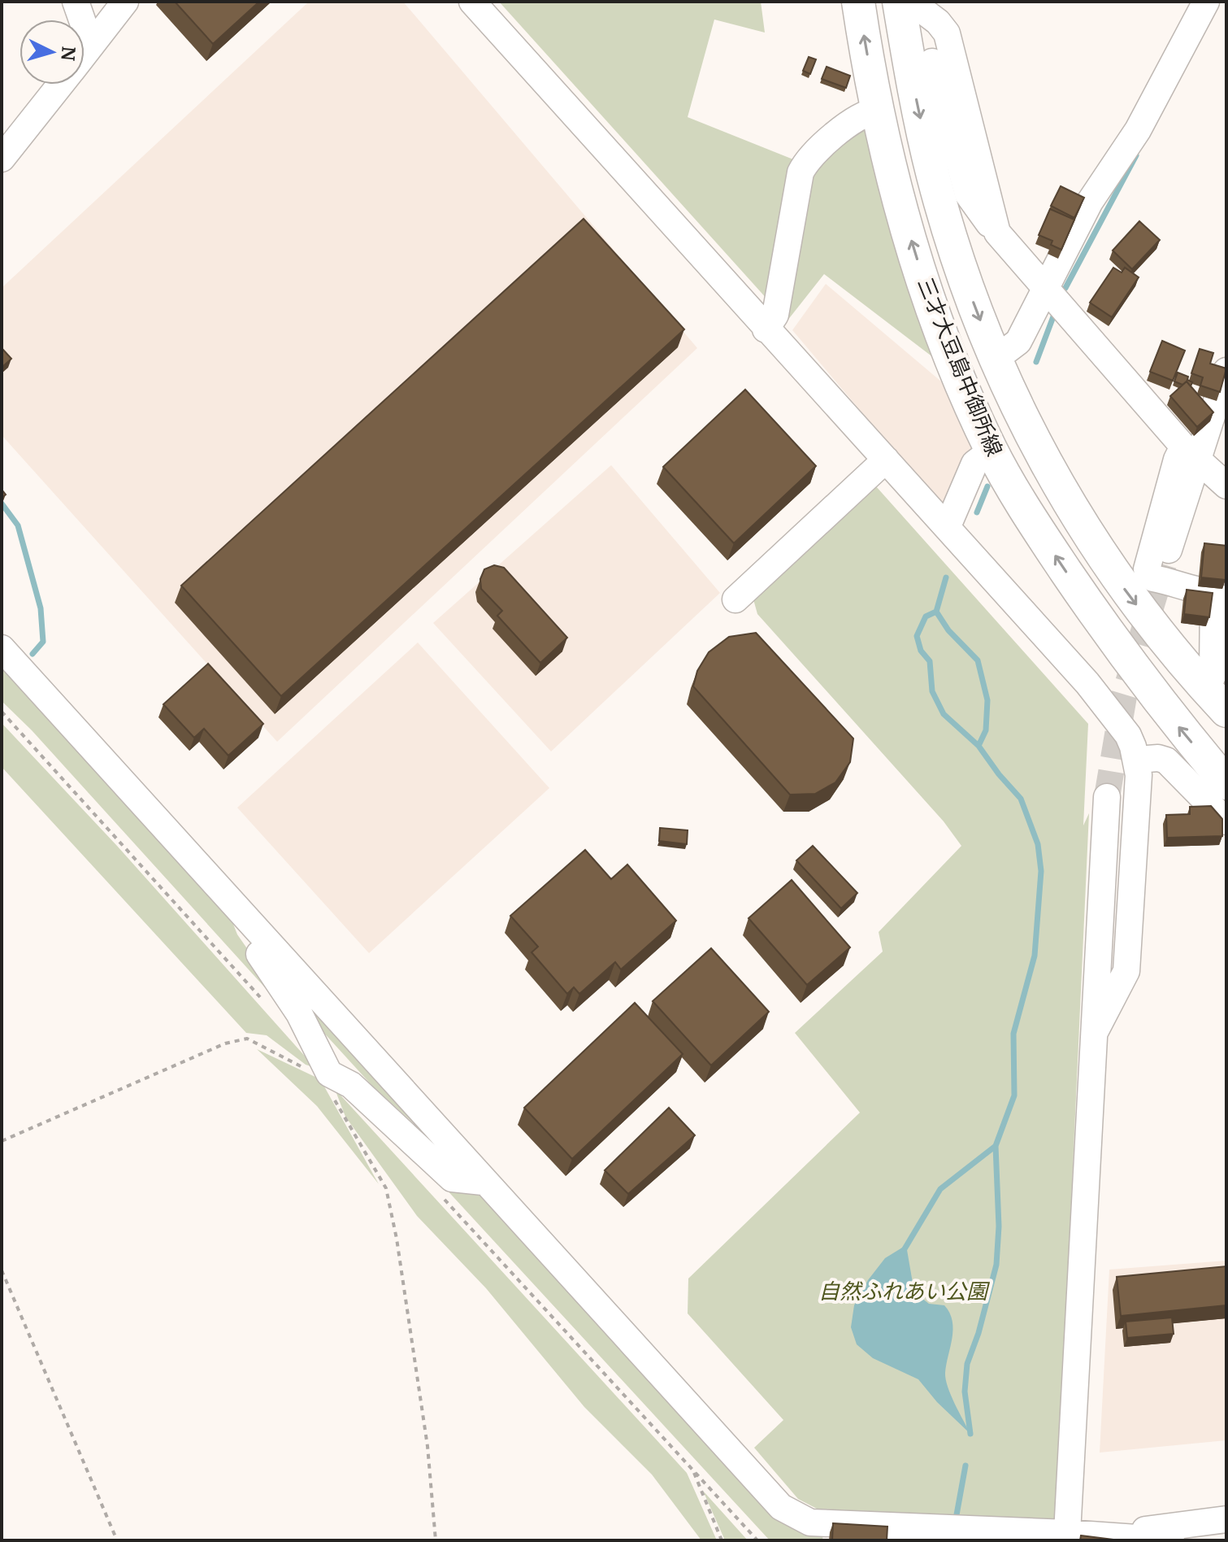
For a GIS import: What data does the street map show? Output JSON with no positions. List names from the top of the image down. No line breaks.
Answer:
{"streets":{"main road":["三才大豆島中御所線"]},"parks":["自然ふれあい公園"],"north":"right"}
